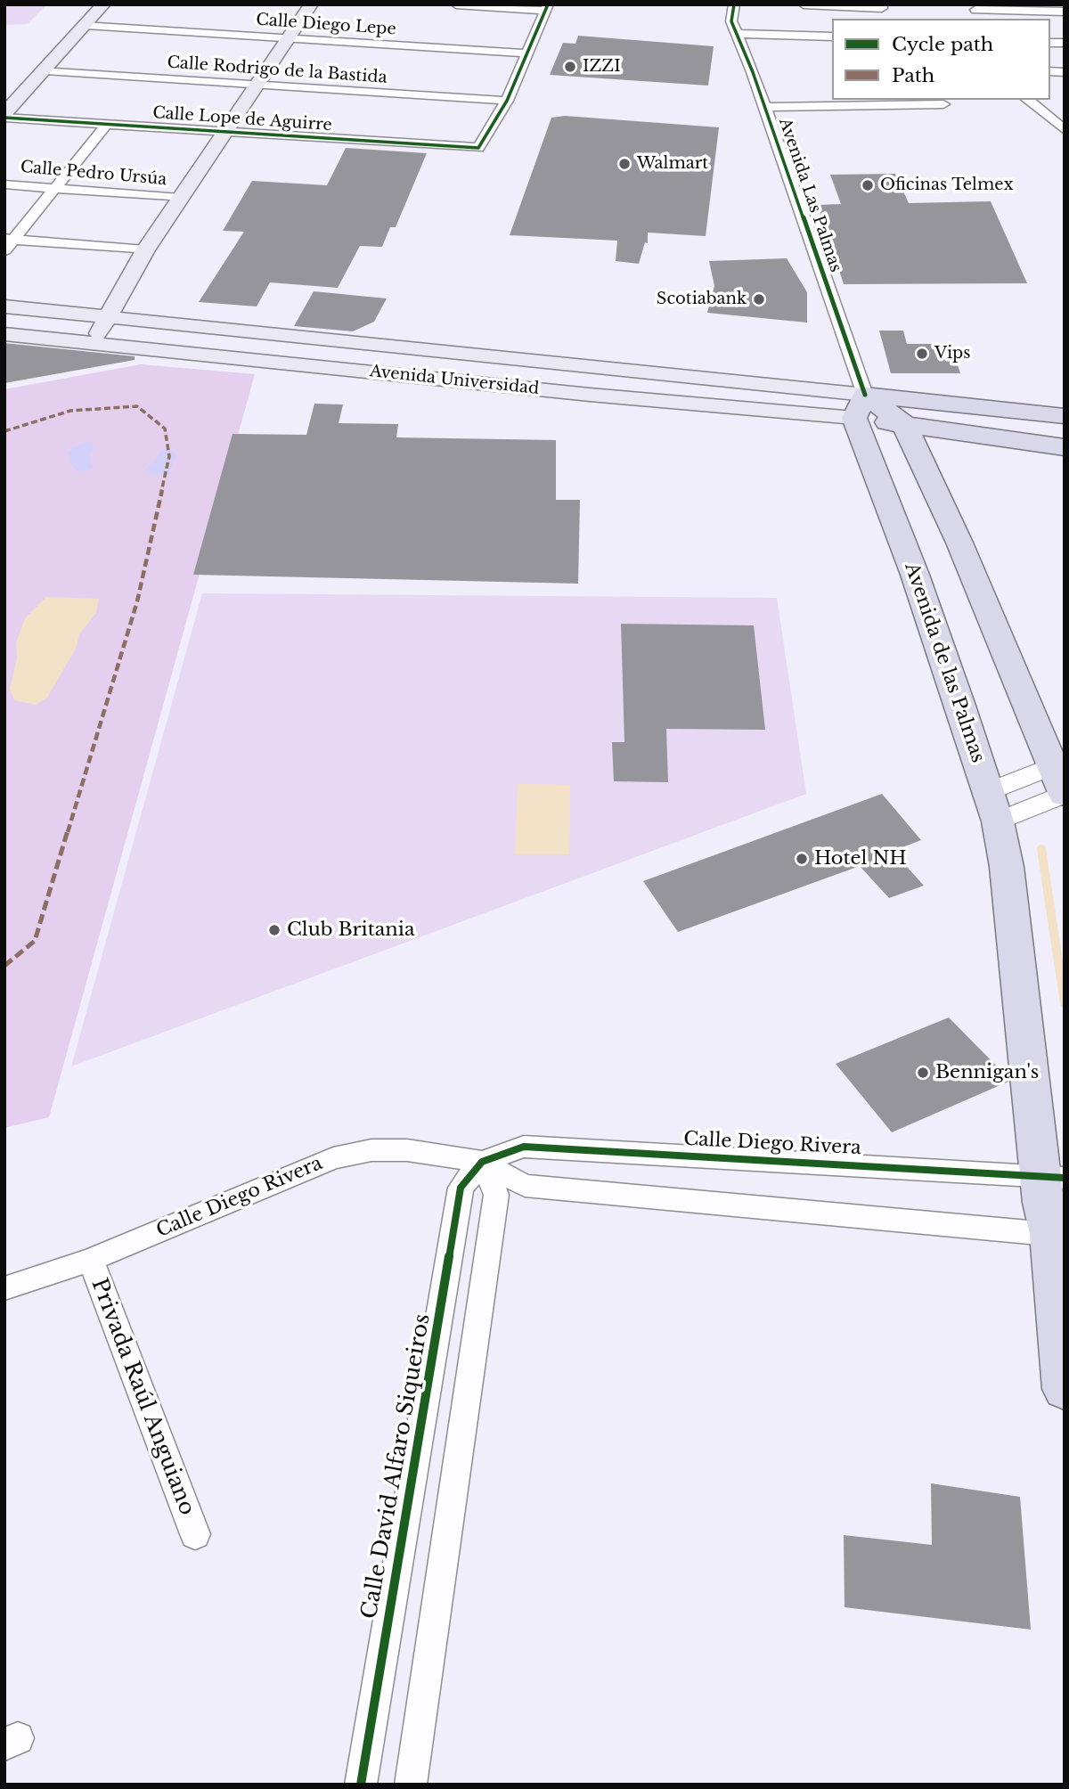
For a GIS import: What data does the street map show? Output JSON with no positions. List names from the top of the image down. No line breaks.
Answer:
{"streets":{"main road":["Avenida Universidad","Avenida de las Palmas"],"street":["Calle Diego Lepe","Calle Rodrigo de la Bastida","Calle Lope de Aguirre","Calle Pedro Ursúa","Avenida Las Palmas","Calle Diego Rivera","Privada Raúl Anguiano","Calle David Alfaro Siqueiros"]},"crossings":[["Calle Rodrigo de la Bastida","Calle Lope de Aguirre"],["Avenida Las Palmas","Avenida Universidad"],["Avenida Las Palmas","Avenida de las Palmas"],["Avenida Universidad","Avenida de las Palmas"],["Avenida de las Palmas","Calle Diego Rivera"],["Calle Diego Rivera","Privada Raúl Anguiano"],["Calle Diego Rivera","Calle David Alfaro Siqueiros"]],"places":["IZZI","Walmart","Oficinas Telmex","Scotiabank","Vips","Hotel NH","Club Britania","Bennigan's"],"legend":["Cycle path","Path"]}
